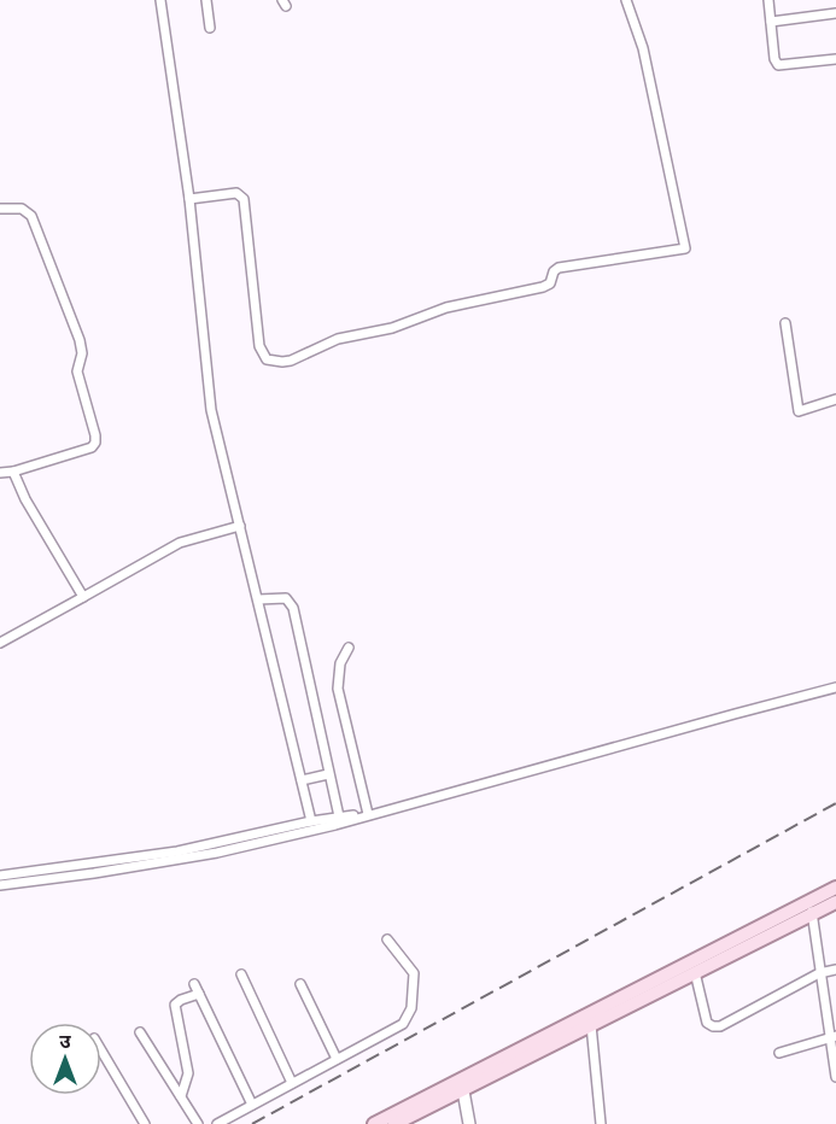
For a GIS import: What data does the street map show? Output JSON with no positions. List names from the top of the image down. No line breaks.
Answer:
{"north":"top"}
